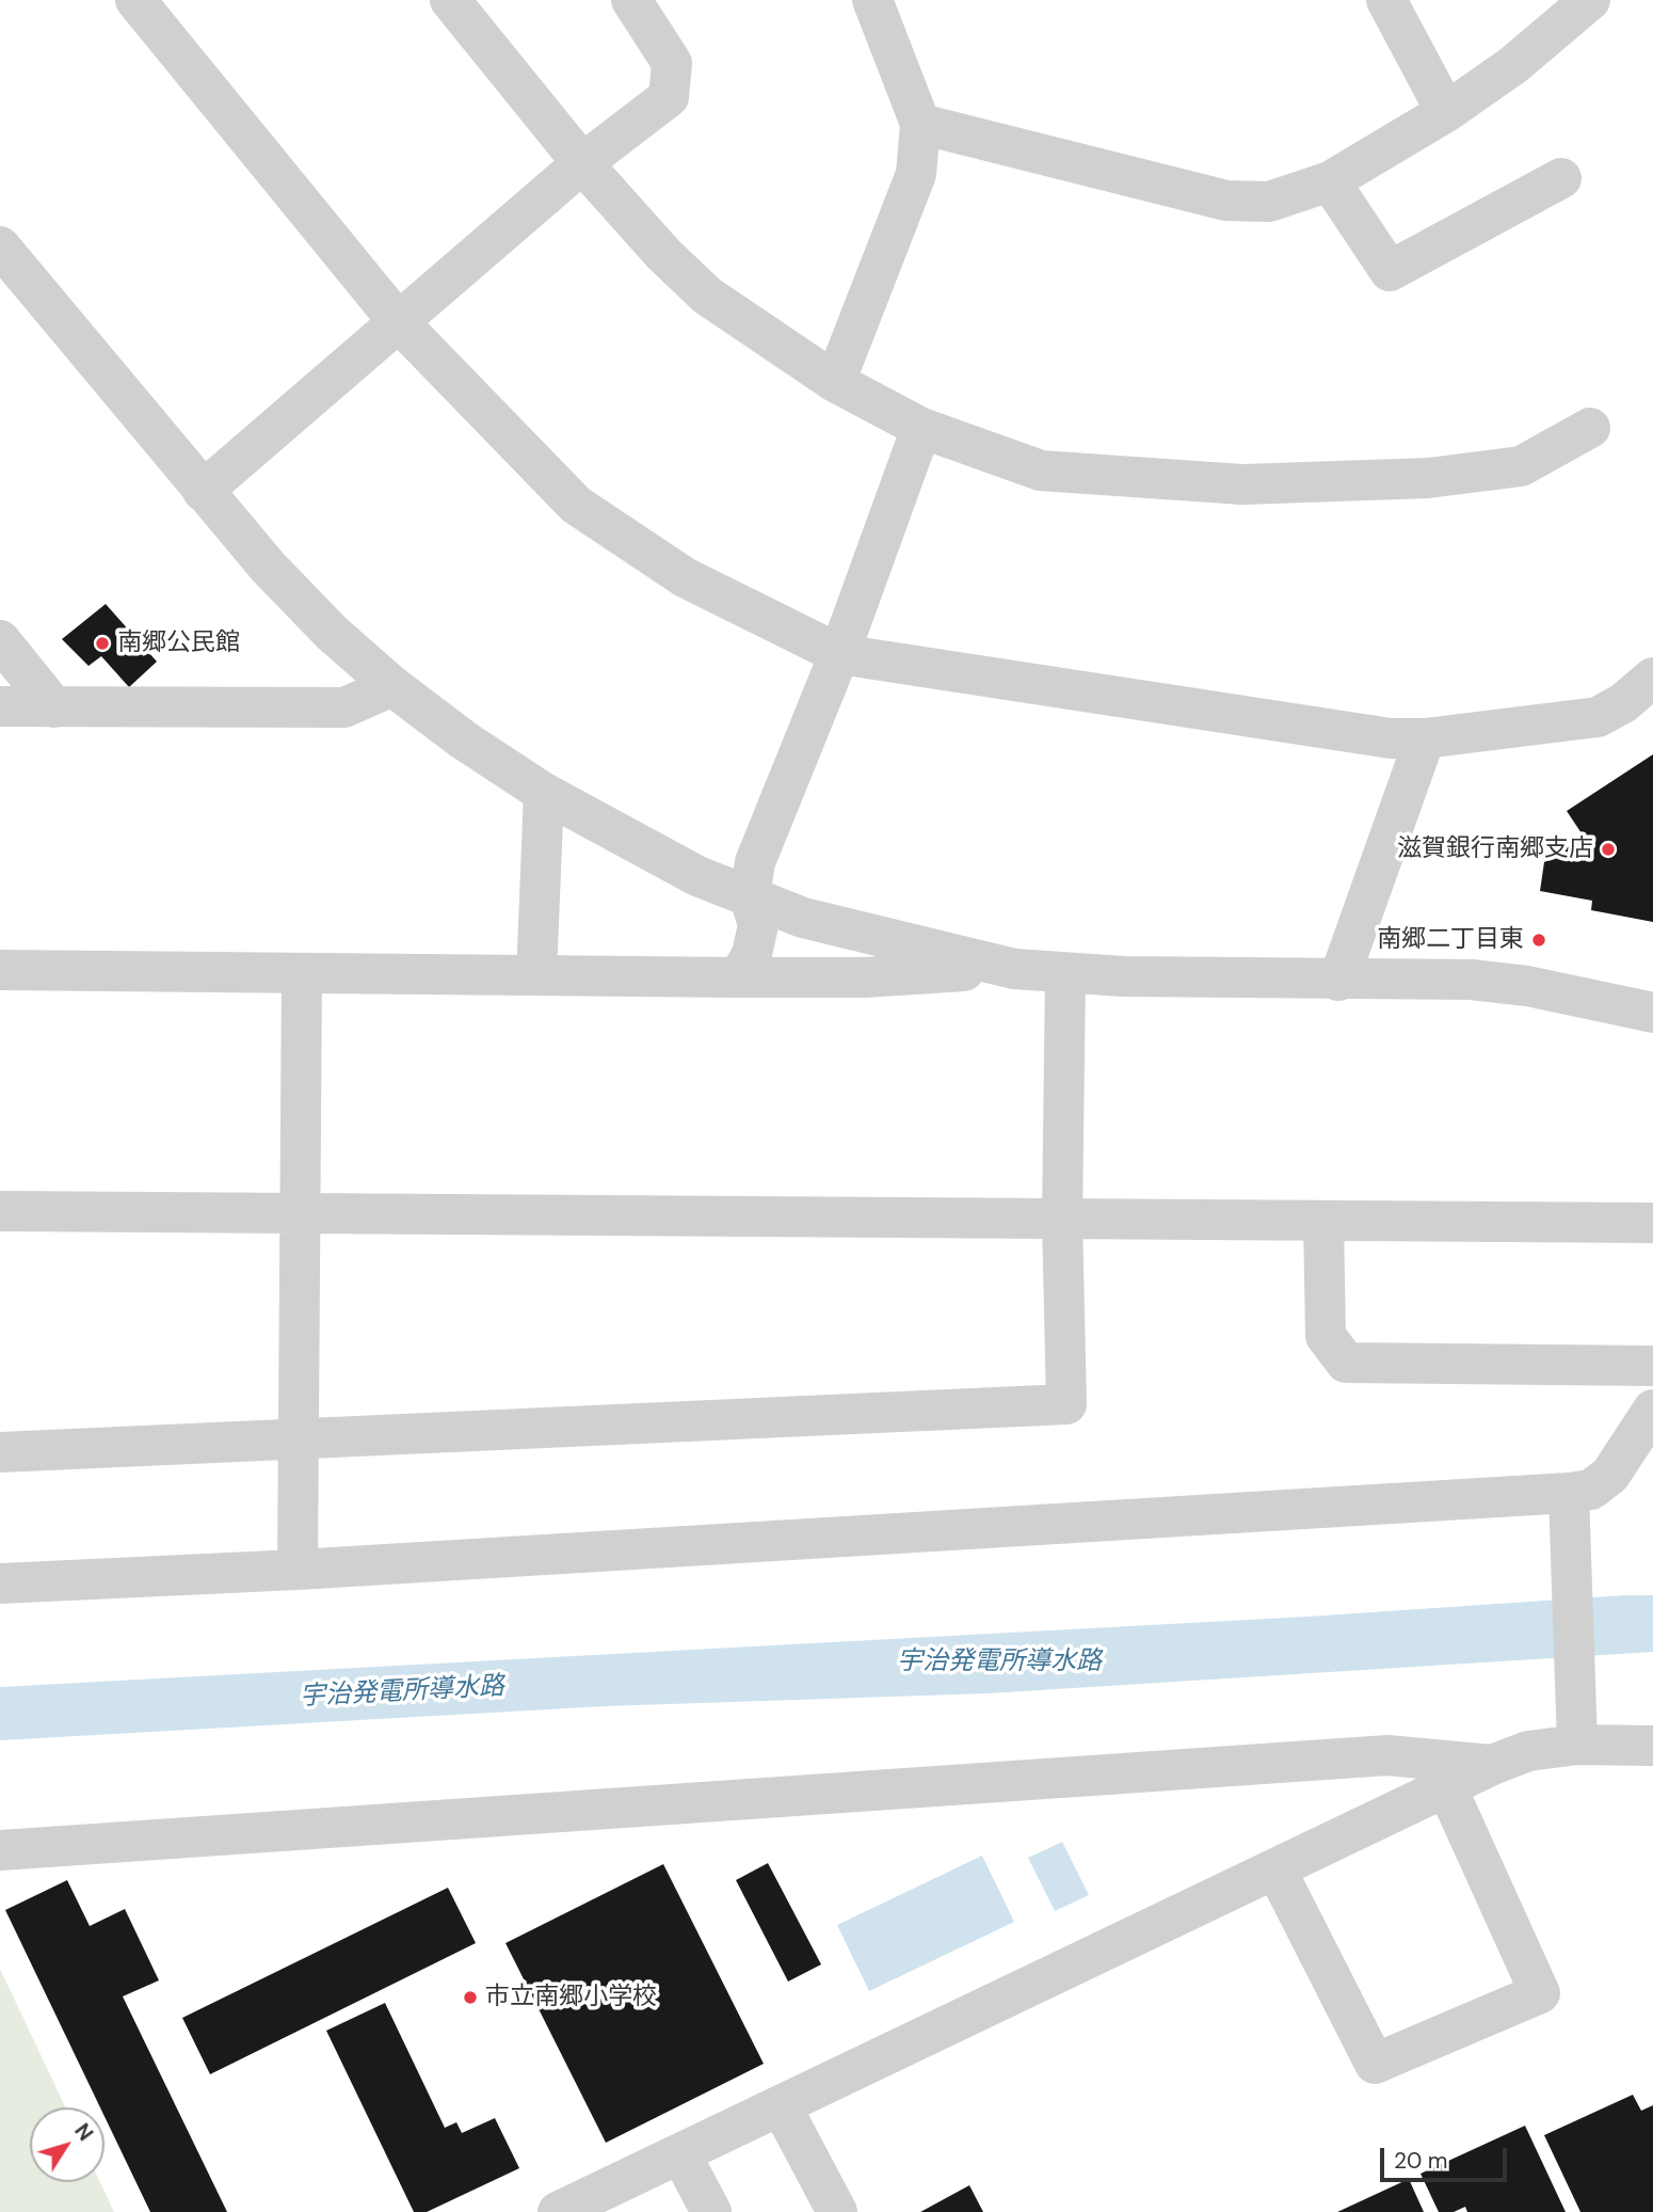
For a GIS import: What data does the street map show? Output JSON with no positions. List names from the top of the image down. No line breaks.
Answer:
{"water":["宇治発電所導水路"],"places":["南郷公民館","滋賀銀行南郷支店","南郷二丁目東","市立南郷小学校"],"scale_bar":"20 m","north":"top right"}
